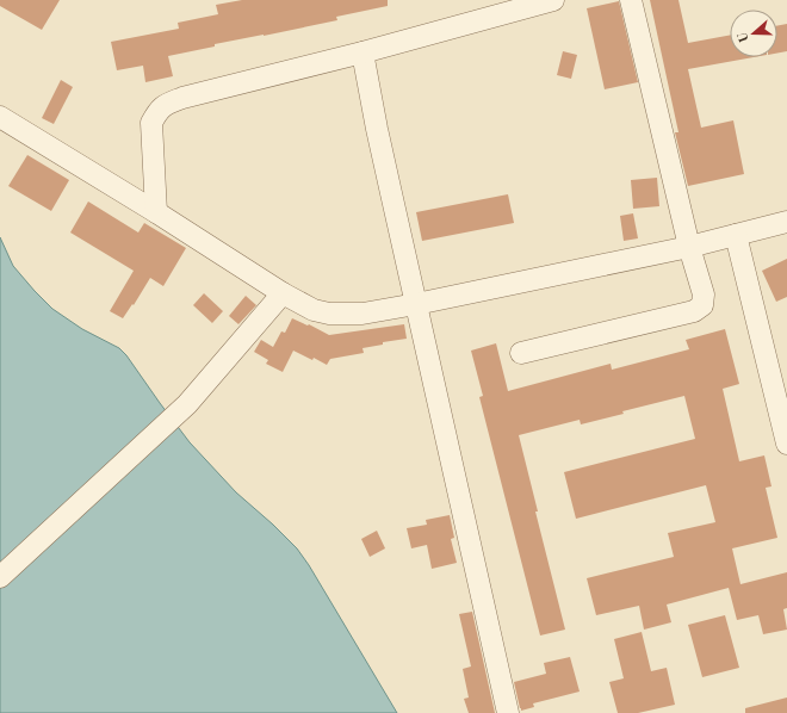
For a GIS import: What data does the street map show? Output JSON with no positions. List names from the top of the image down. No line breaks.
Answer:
{"north":"left"}
